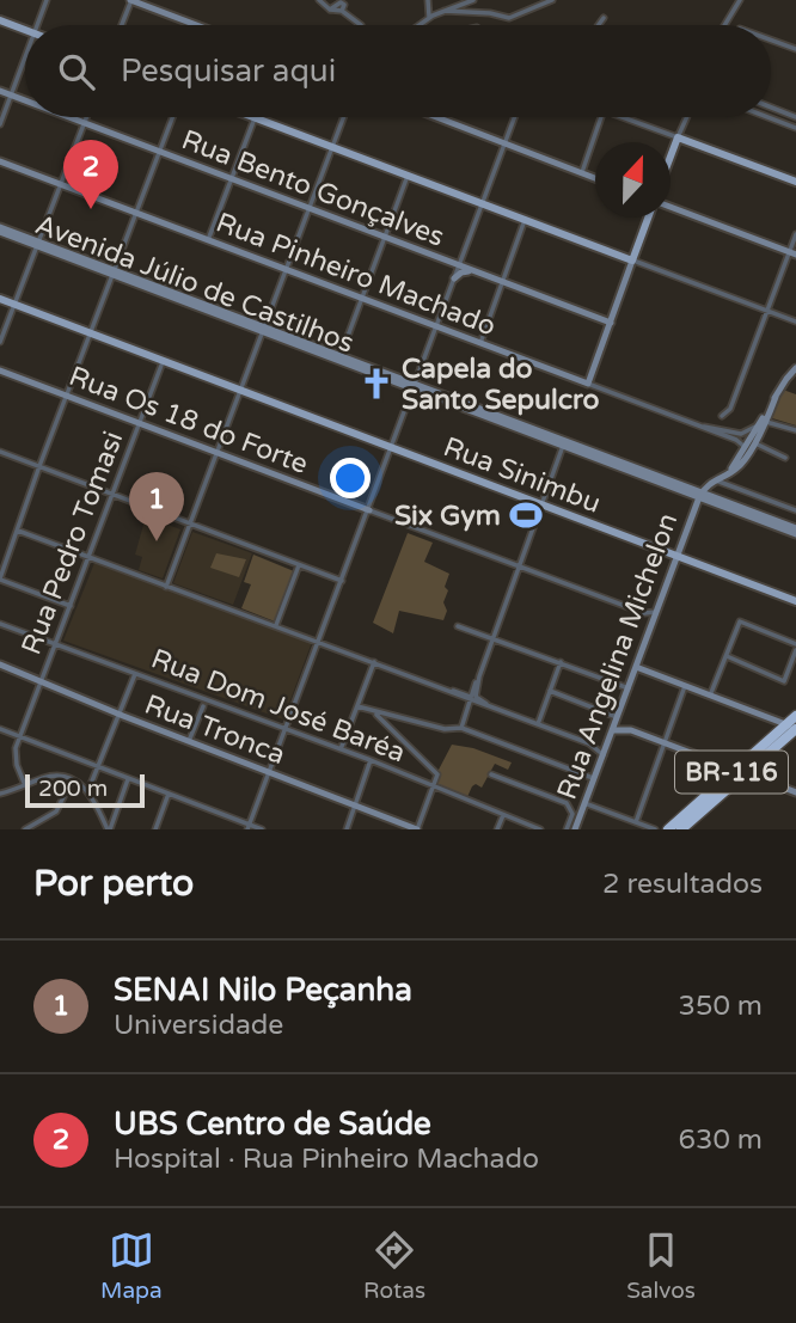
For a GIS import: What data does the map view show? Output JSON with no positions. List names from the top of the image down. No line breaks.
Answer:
{"streets":{"highway":["BR-116"],"main road":["Rua Sinimbu"],"street":["Rua Bento Gonçalves","Rua Pinheiro Machado","Avenida Júlio de Castilhos","Rua Os 18 do Forte","Rua Pedro Tomasi","Rua Angelina Michelon","Rua Dom José Baréa","Rua Tronca"]},"crossings":[["Avenida Júlio de Castilhos","Rua Angelina Michelon"],["Rua Os 18 do Forte","Rua Pedro Tomasi"],["Rua Os 18 do Forte","Rua Angelina Michelon"],["Rua Sinimbu","Rua Pedro Tomasi"],["Rua Sinimbu","Rua Angelina Michelon"],["Rua Pedro Tomasi","Rua Dom José Baréa"],["Rua Pedro Tomasi","Rua Tronca"]],"places":{"church":["Capela do Santo Sepulcro"],"sports":["Six Gym"]},"scale_bar":"200 m","north":"top","page":{"search":"Pesquisar aqui","pins":["2","1"],"scale":"200 m","heading":["Por perto","2 resultados"],"list":[{"mark":"1","name":"SENAI Nilo Peçanha","note":"Universidade","value":"350 m"},{"mark":"2","name":"UBS Centro de Saúde","note":"Hospital · Rua Pinheiro Machado","value":"630 m"}],"nav":["Mapa","Rotas","Salvos"]}}
